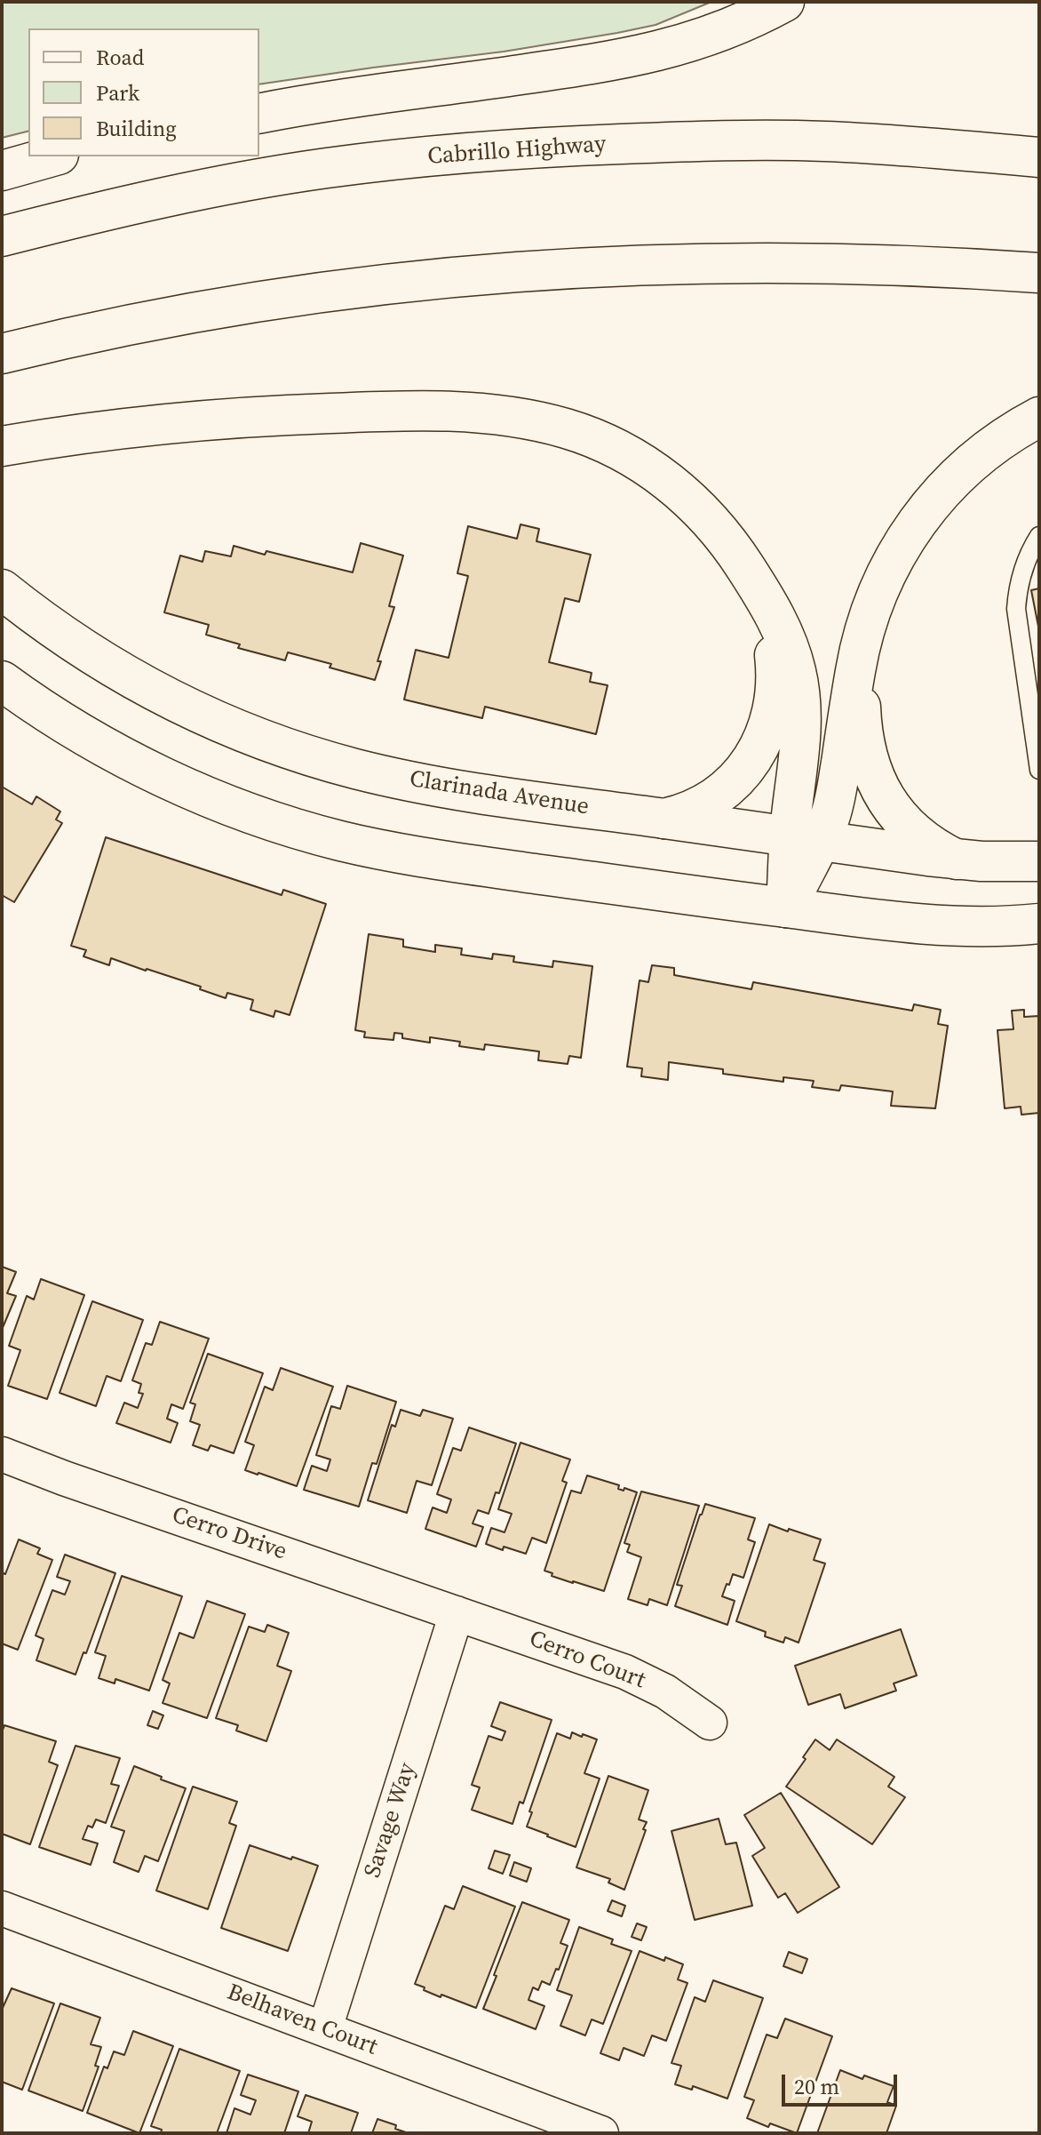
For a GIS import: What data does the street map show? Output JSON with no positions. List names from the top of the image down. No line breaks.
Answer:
{"streets":{"main road":["Cabrillo Highway","Clarinada Avenue"],"street":["Cerro Drive","Cerro Court","Savage Way","Belhaven Court"]},"crossings":[["Cerro Drive","Cerro Court"],["Cerro Drive","Savage Way"],["Cerro Court","Savage Way"],["Savage Way","Belhaven Court"]],"legend":["Road","Park","Building"],"scale_bar":"20 m"}
